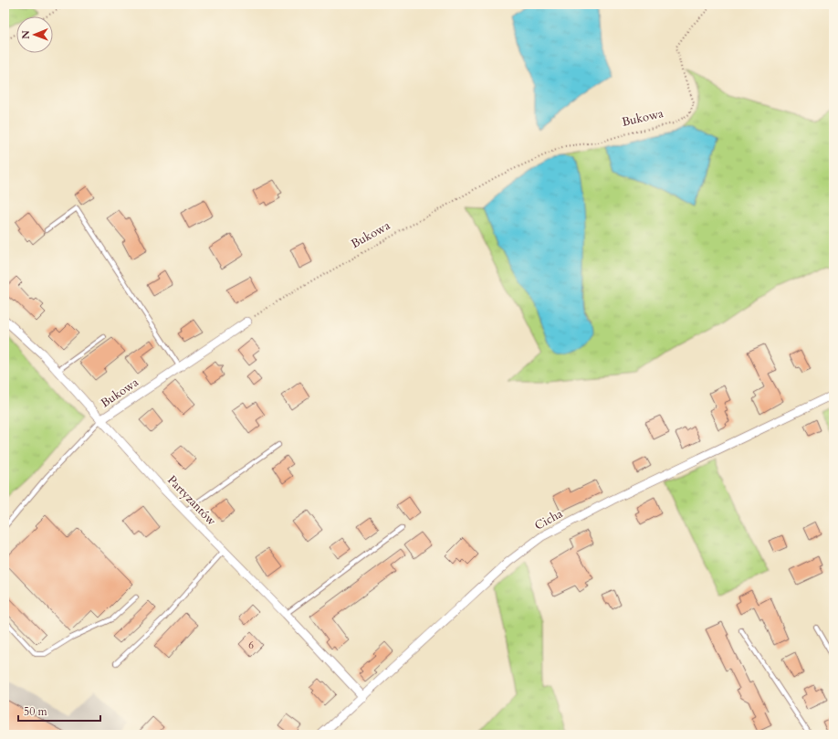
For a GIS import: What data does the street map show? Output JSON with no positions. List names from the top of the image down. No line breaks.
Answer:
{"streets":{"street":["Bukowa","Partyzantów","Cicha"]},"crossings":[["Bukowa","Partyzantów"],["Partyzantów","Cicha"]],"house_numbers":["6"],"scale_bar":"50 m","north":"left"}
